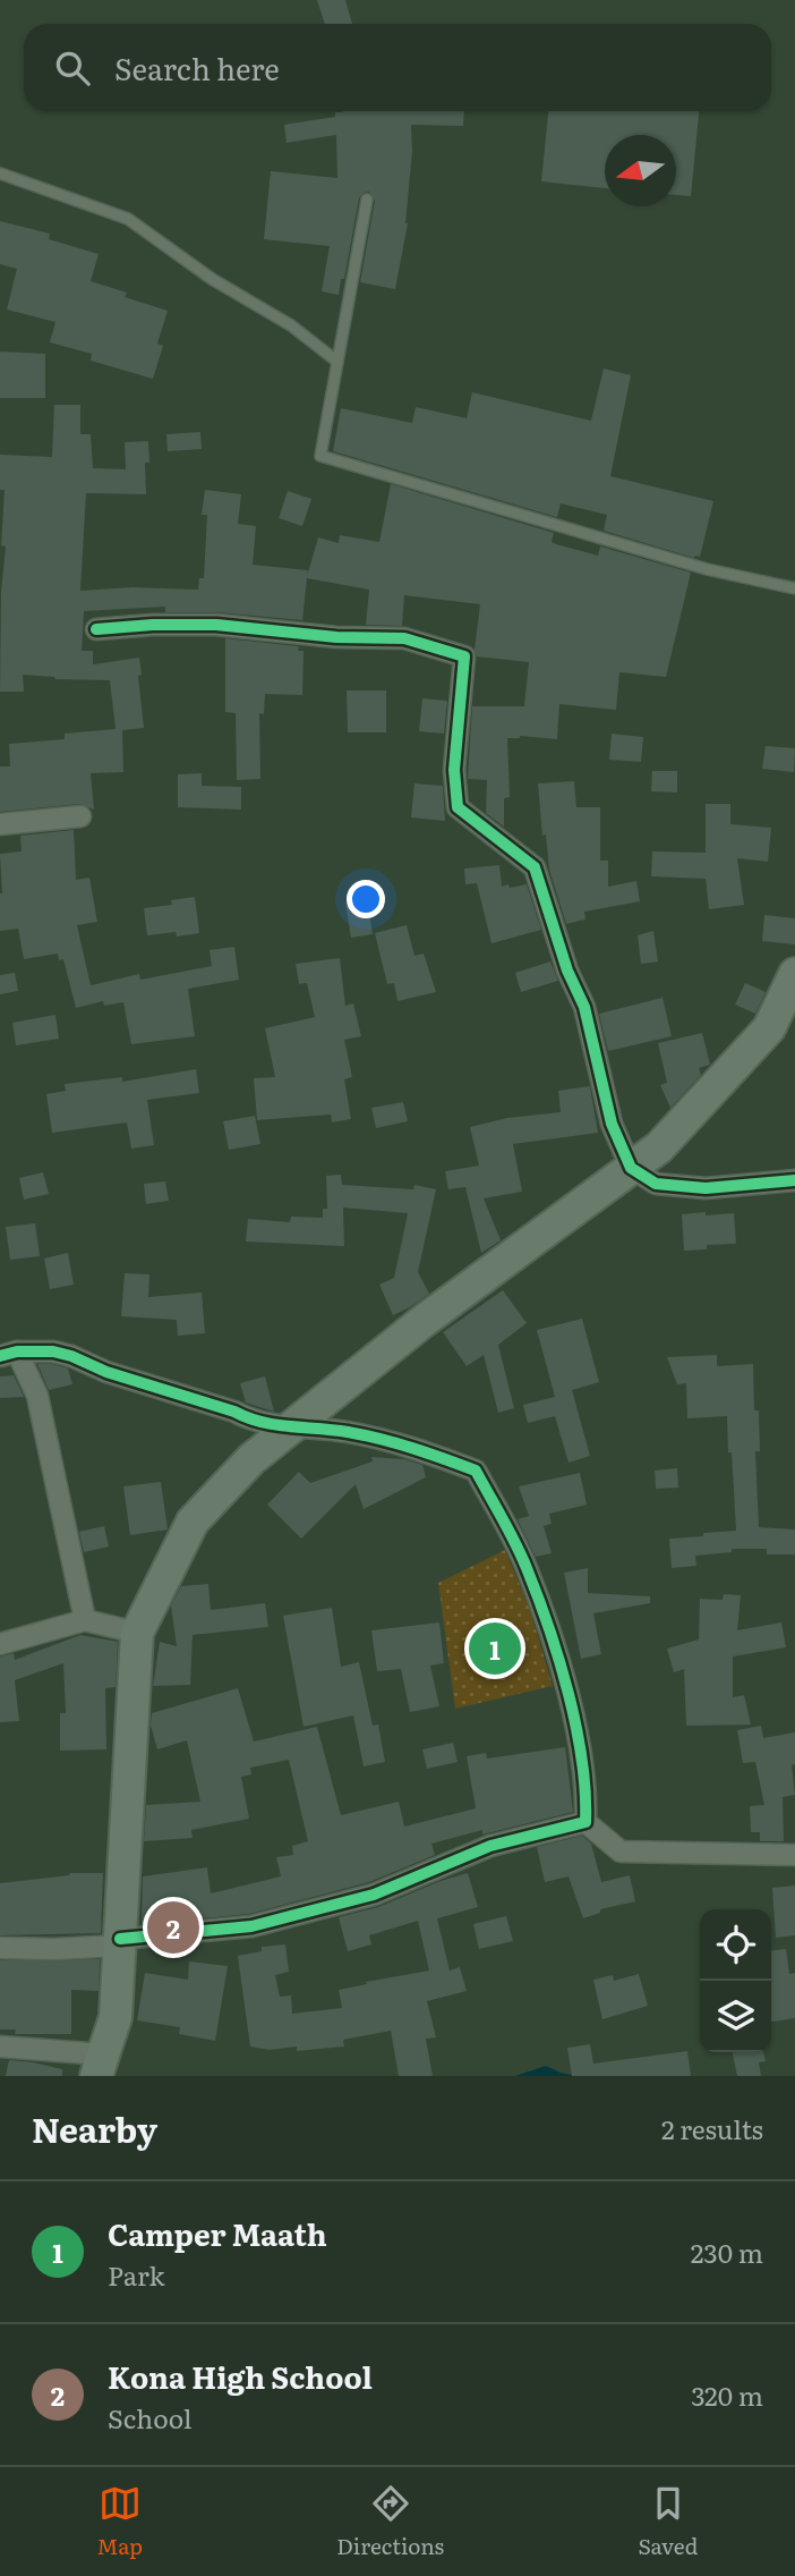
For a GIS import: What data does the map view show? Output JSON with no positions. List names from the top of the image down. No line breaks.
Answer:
{"north":"left","page":{"search":"Search here","pins":["1","2"],"heading":["Nearby","2 results"],"list":[{"mark":"1","name":"Camper Maath","note":"Park","value":"230 m"},{"mark":"2","name":"Kona High School","note":"School","value":"320 m"}],"nav":["Map","Directions","Saved"]}}
